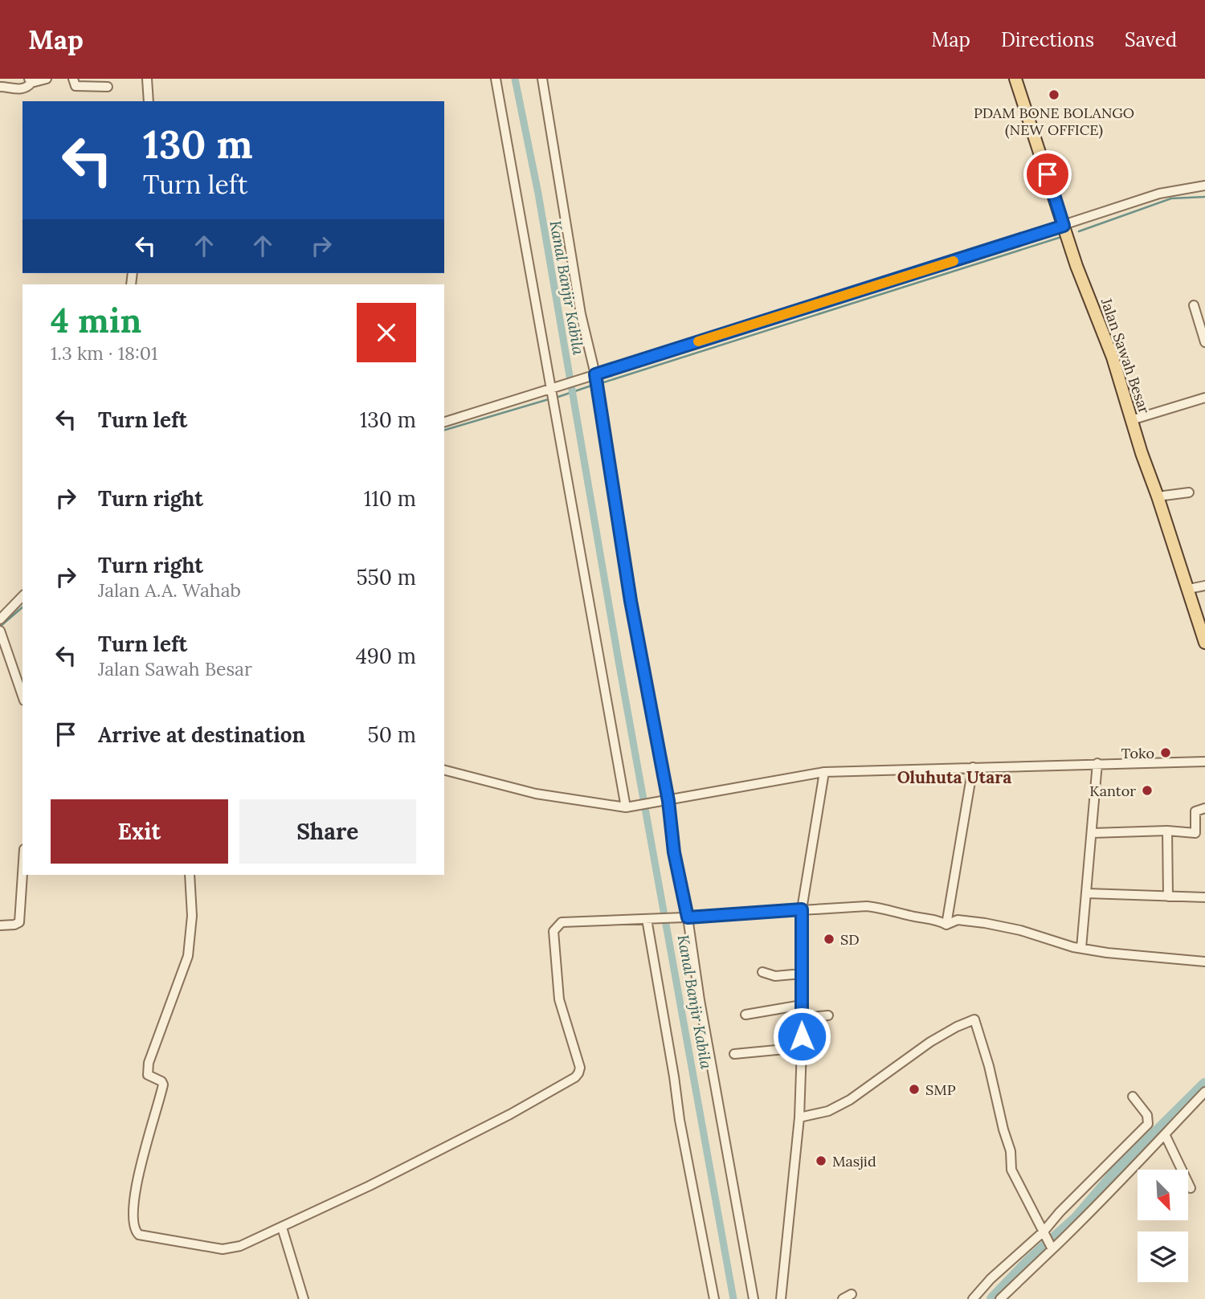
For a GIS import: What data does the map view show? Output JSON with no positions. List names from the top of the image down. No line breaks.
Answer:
{"streets":{"main road":["Jalan Sawah Besar"]},"districts":["Oluhuta Utara"],"water":["Kanal Banjir Kabila"],"places":["PDAM BONE BOLANGO (NEW OFFICE)","Toko","Kantor","SD","SMP","Masjid"],"north":"bottom right","page":{"header":"Map","nav":["Map","Directions","Saved"],"turn":["130 m","Turn left"],"heading":["4 min","1.3 km · 18:01"],"list":[{"name":"Turn left","value":"130 m"},{"name":"Turn right","value":"110 m"},{"name":"Turn right","note":"Jalan A.A. Wahab","value":"550 m"},{"name":"Turn left","note":"Jalan Sawah Besar","value":"490 m"},{"name":"Arrive at destination","value":"50 m"}],"buttons":["Exit","Share"]}}
